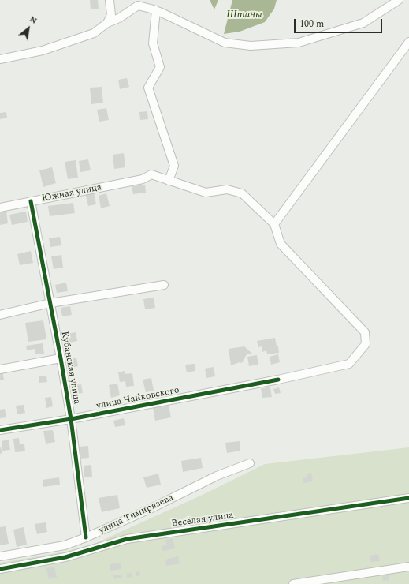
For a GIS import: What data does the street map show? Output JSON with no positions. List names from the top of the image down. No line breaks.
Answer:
{"streets":{"street":["Южная улица","Кубанская улица","улица Чайковского","улица Тимирязева","Весёлая улица"]},"crossings":[["Южная улица","Кубанская улица"],["Южная улица","улица Чайковского"],["Кубанская улица","улица Чайковского"],["Кубанская улица","улица Тимирязева"]],"water":["Штаны"],"scale_bar":"100 m","north":"top right"}
